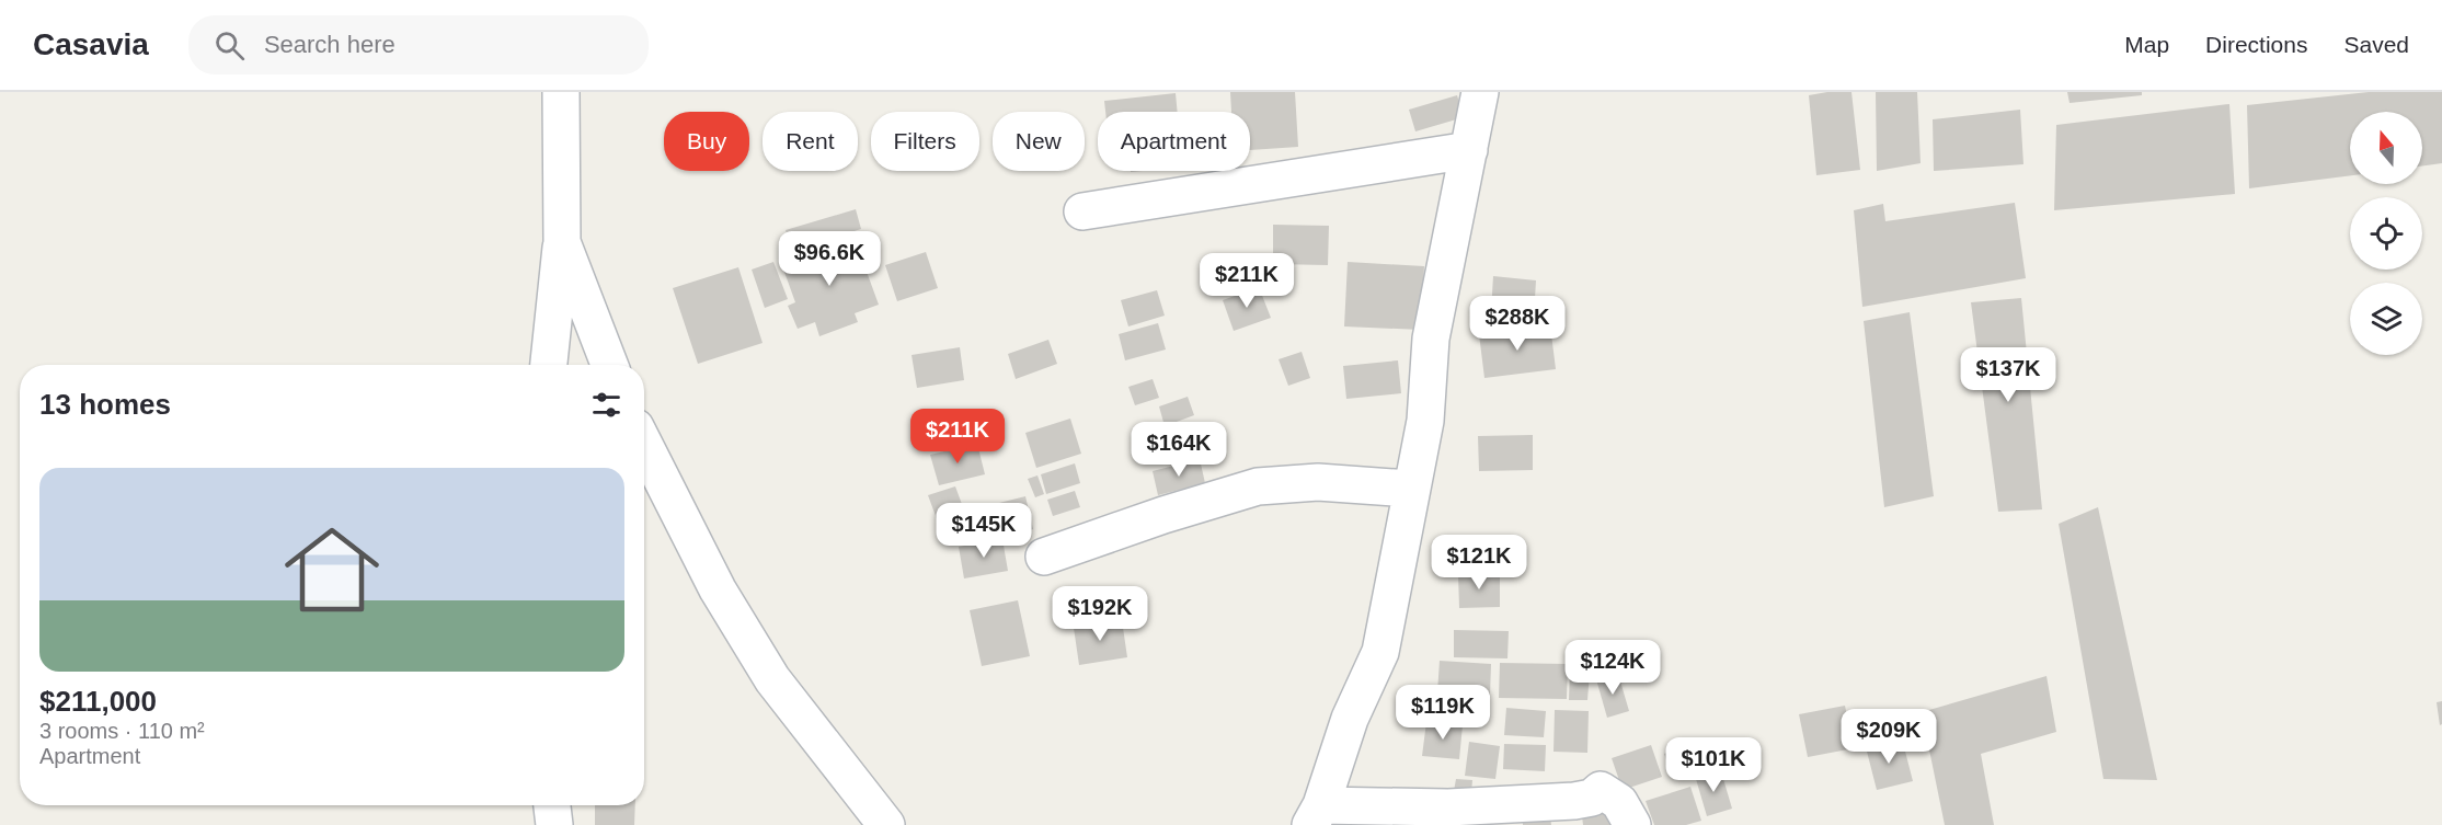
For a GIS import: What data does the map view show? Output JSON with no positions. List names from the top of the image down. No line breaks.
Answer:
{"north":"top","page":{"header":"Casavia","search":"Search here","nav":["Map","Directions","Saved"],"chip":["Buy","Rent","Filters","New","Apartment"],"price":["$96.6K","$211K","$288K","$137K","$211K","$164K","$145K","$121K","$192K","$124K","$119K","$209K","$101K"],"heading":"13 homes","list":[{"name":"$211,000","note":"3 rooms · 110 m² · Apartment"}]}}
